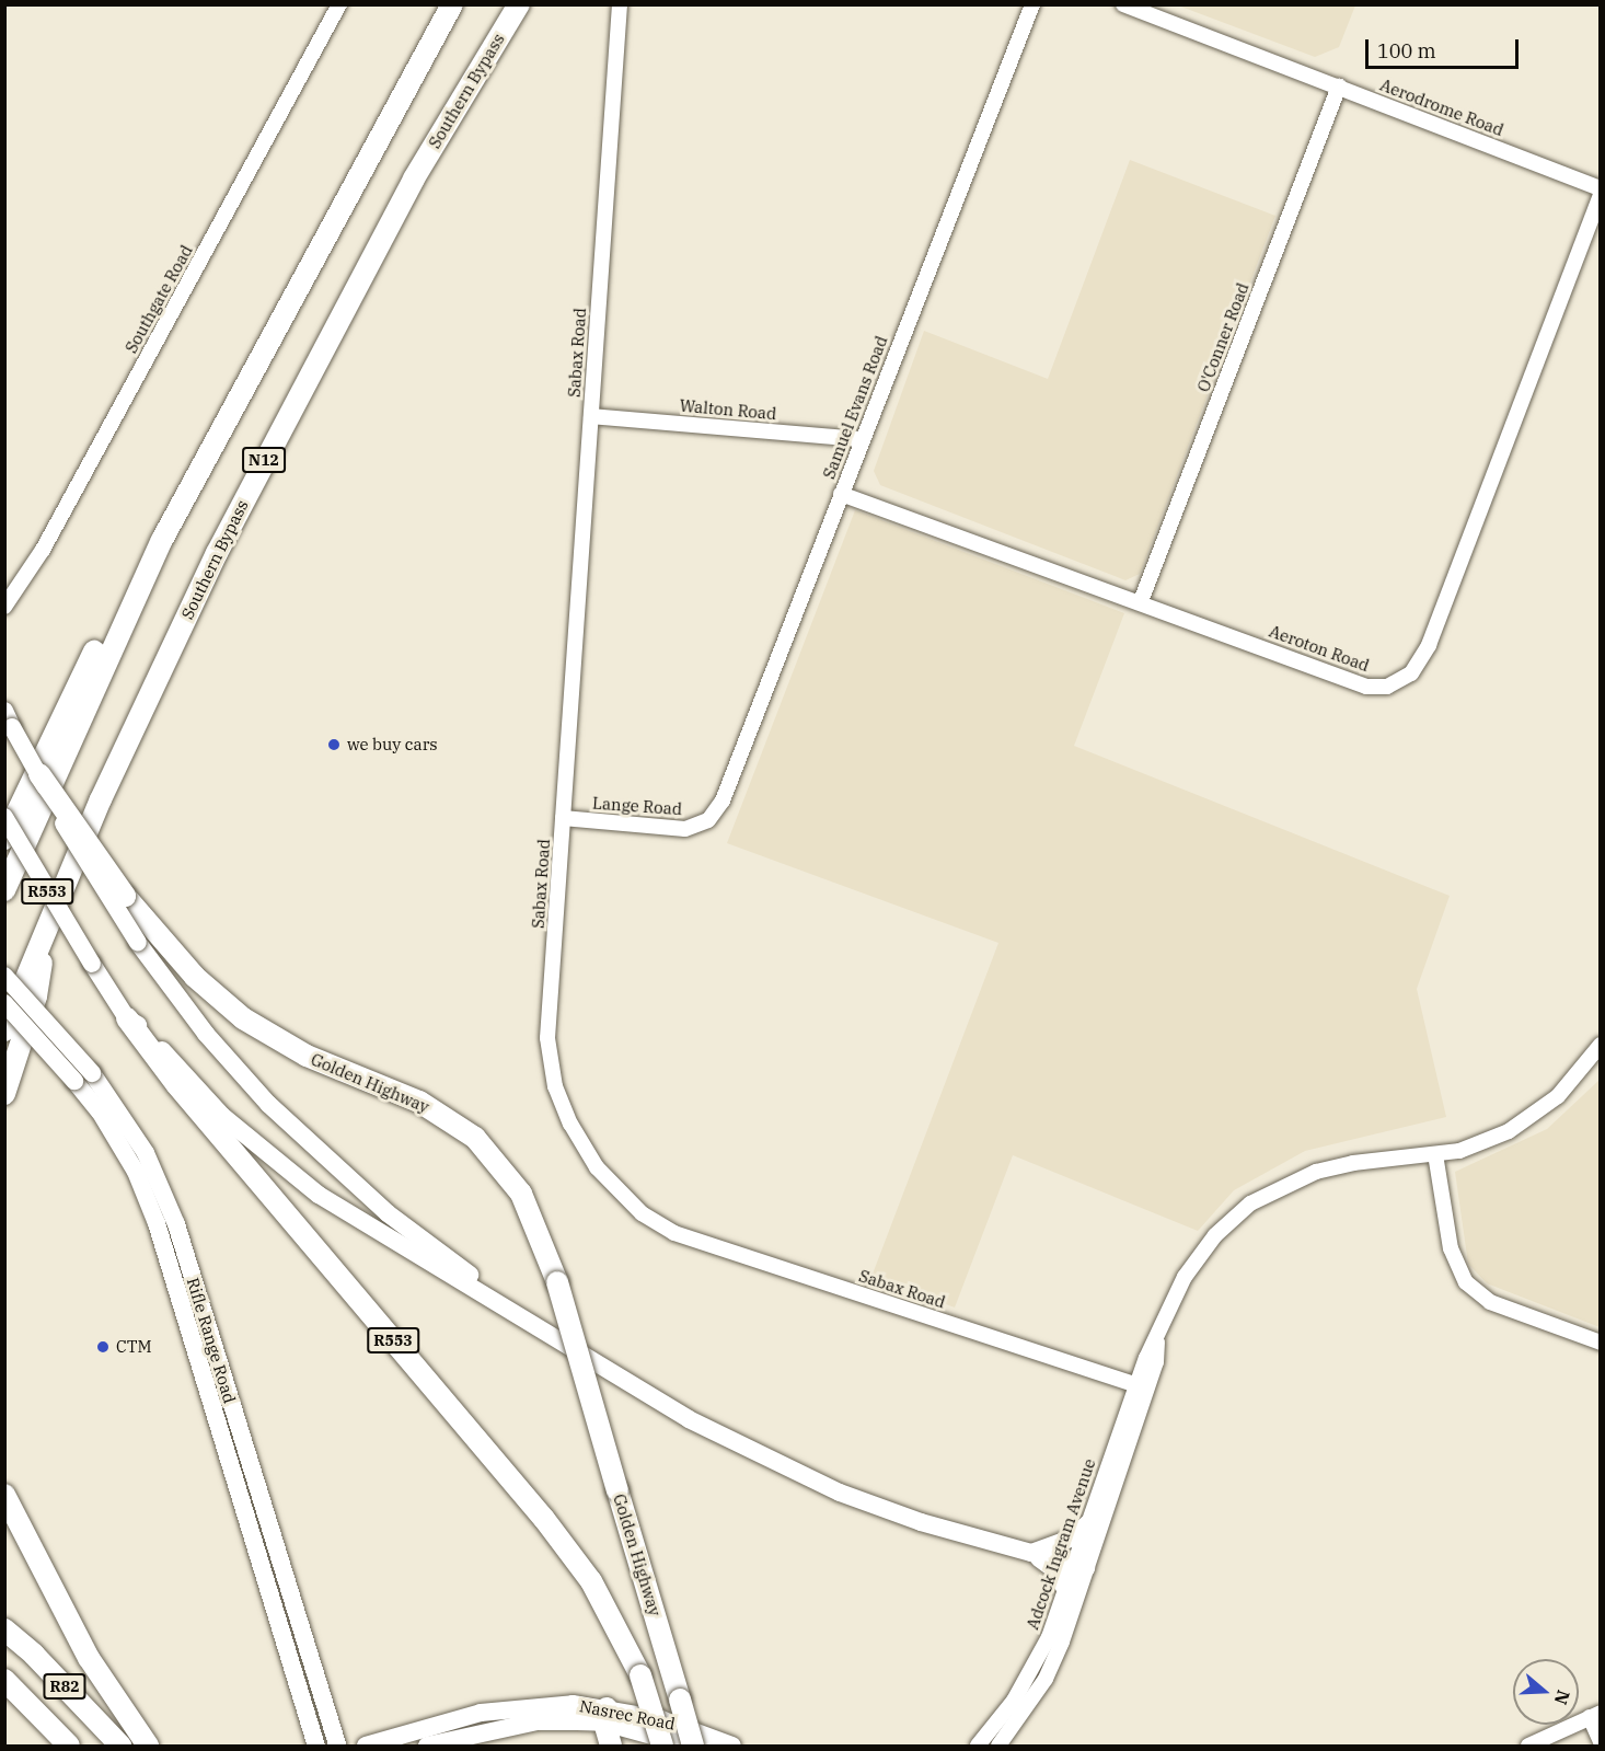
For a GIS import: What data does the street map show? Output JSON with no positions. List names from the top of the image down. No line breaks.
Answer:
{"streets":{"highway":["Southern Bypass","N12","R553","Golden Highway","R82"],"main road":["Rifle Range Road","Nasrec Road"],"street":["Aerodrome Road","Southgate Road","O'Conner Road","Sabax Road","Samuel Evans Road","Walton Road","Aeroton Road","Lange Road","Adcock Ingram Avenue"]},"crossings":[["Aerodrome Road","O'Conner Road"],["O'Conner Road","Aeroton Road"],["Sabax Road","Walton Road"],["Sabax Road","Lange Road"],["Sabax Road","Adcock Ingram Avenue"],["Samuel Evans Road","Walton Road"],["Samuel Evans Road","Aeroton Road"],["Samuel Evans Road","Lange Road"]],"places":["we buy cars","CTM"],"scale_bar":"100 m","north":"right"}
